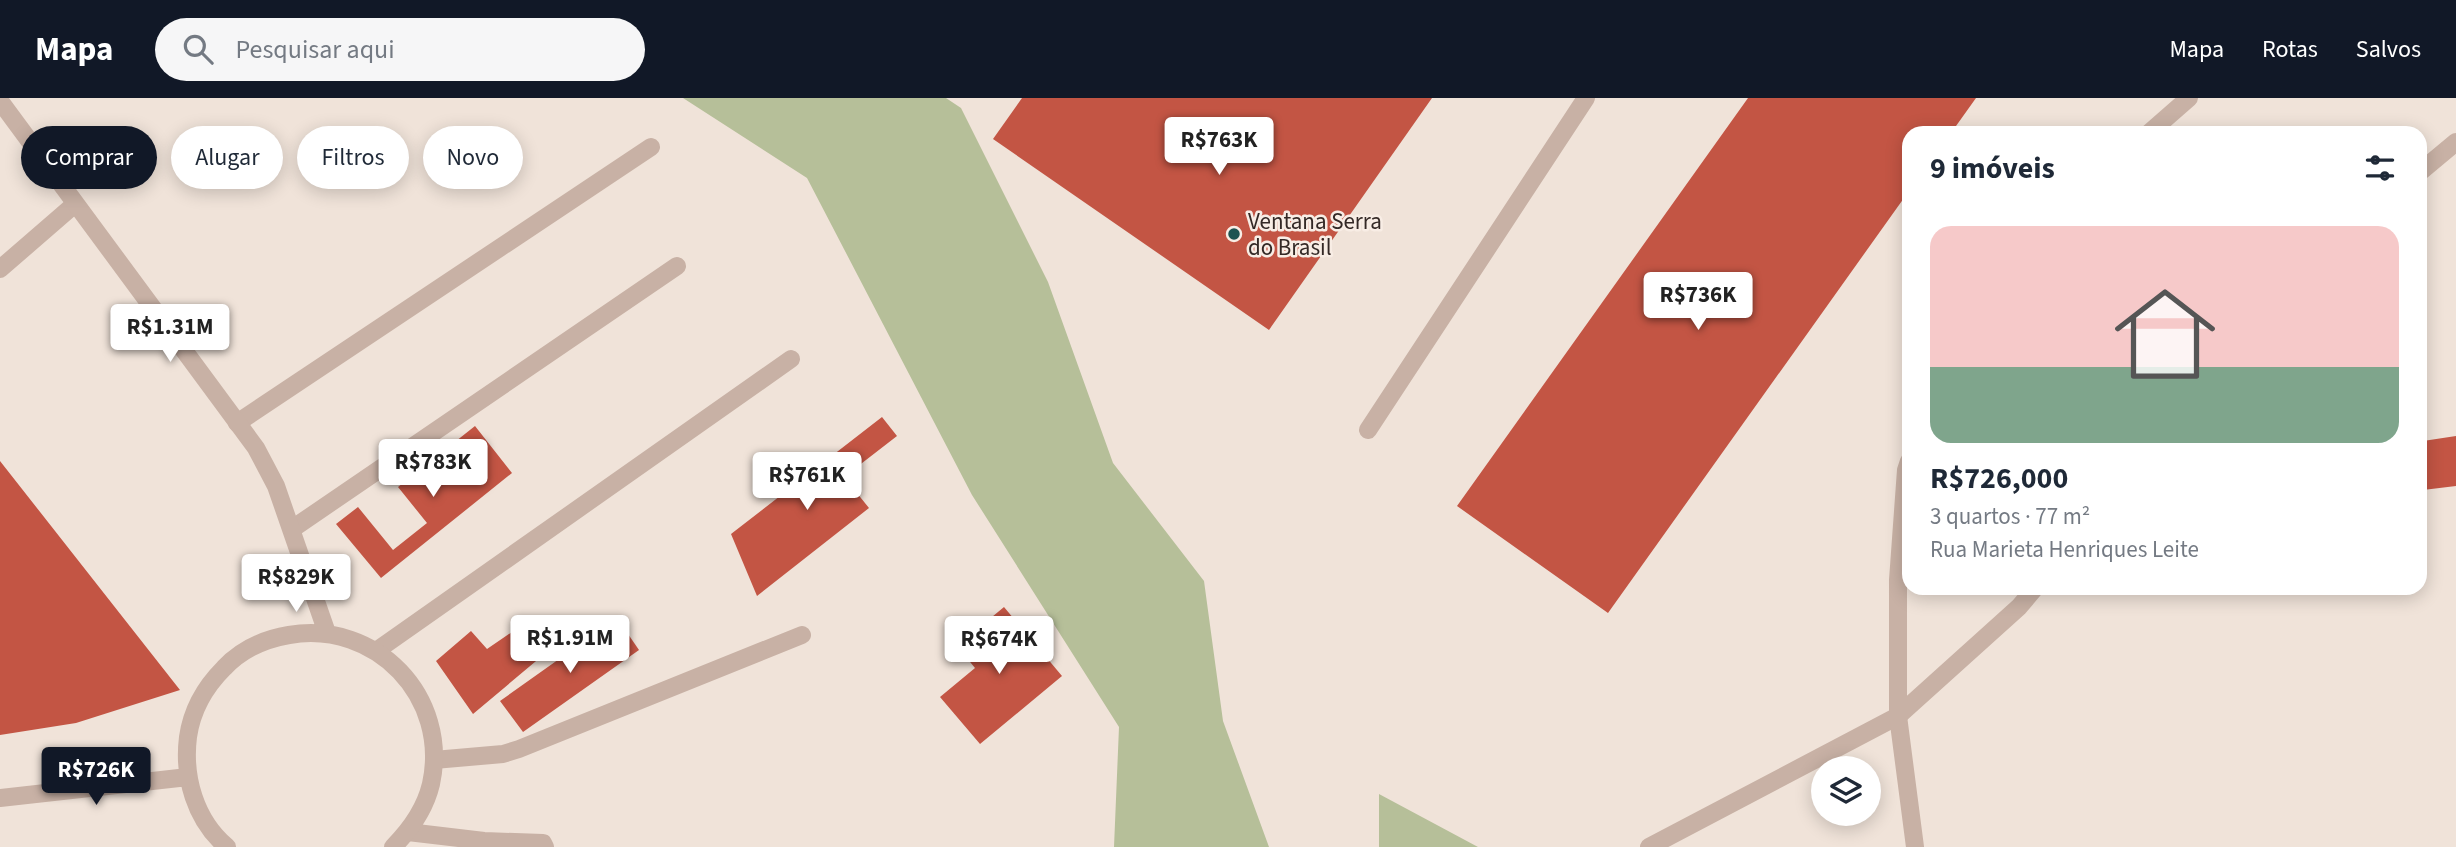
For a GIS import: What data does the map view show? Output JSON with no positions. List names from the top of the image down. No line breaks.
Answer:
{"places":["Ventana Serra do Brasil"],"page":{"header":"Mapa","search":"Pesquisar aqui","nav":["Mapa","Rotas","Salvos"],"price":["R$763K","R$736K","R$1.31M","R$783K","R$761K","R$829K","R$1.91M","R$674K","R$726K"],"chip":["Comprar","Alugar","Filtros","Novo"],"heading":"9 imóveis","list":[{"name":"R$726,000","note":"3 quartos · 77 m² · Rua Marieta Henriques Leite"}]}}
